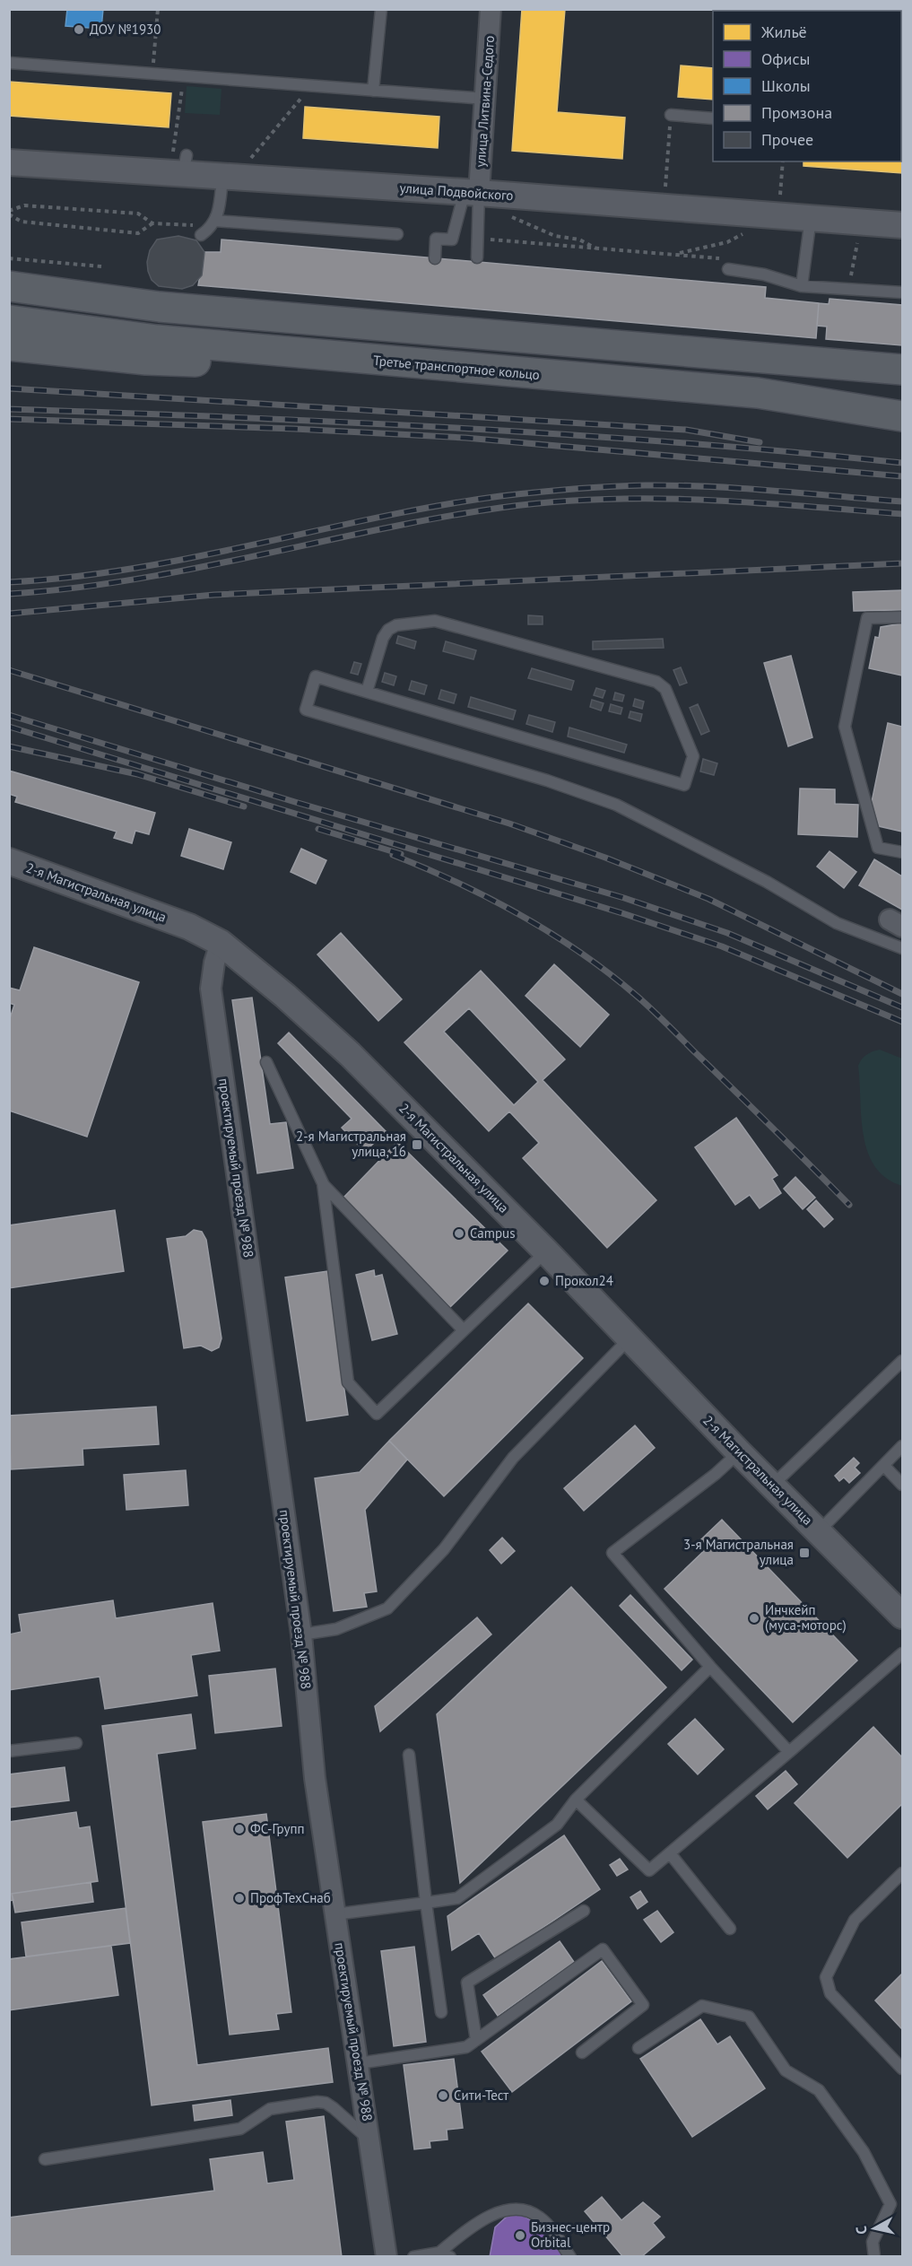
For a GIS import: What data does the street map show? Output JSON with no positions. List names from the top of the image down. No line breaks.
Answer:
{"streets":{"main road":["Третье транспортное кольцо"],"street":["улица Литвина-Седого","улица Подвойского","2-я Магистральная улица","проектируемый проезд № 988"]},"crossings":[["улица Литвина-Седого","улица Подвойского"],["2-я Магистральная улица","проектируемый проезд № 988"]],"places":{"other":["ДОУ №1930","Campus","Прокол24","Инчкейп (муса-моторс)","ФС-Групп","ПрофТехСнаб","Сити-Тест","Бизнес-центр Orbital"],"transit":["2-я Магистральная улица, 16","3-я Магистральная улица"]},"legend":["Жильё","Офисы","Школы","Промзона","Прочее"],"north":"left"}
